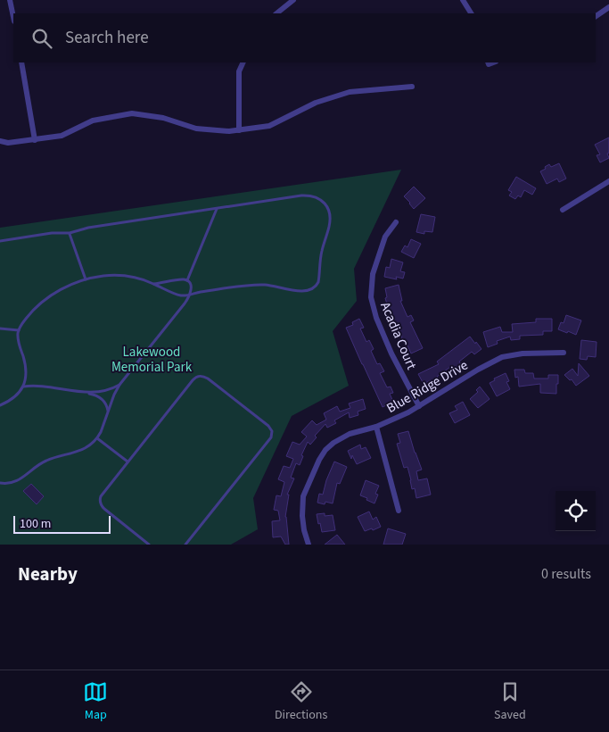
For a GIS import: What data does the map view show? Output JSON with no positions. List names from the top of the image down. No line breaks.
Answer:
{"streets":{"street":["Acadia Court","Blue Ridge Drive"]},"crossings":[["Acadia Court","Blue Ridge Drive"]],"parks":["Lakewood Memorial Park"],"scale_bar":"100 m","page":{"search":"Search here","scale":"100 m","heading":["Nearby","0 results"],"nav":["Map","Directions","Saved"]}}
